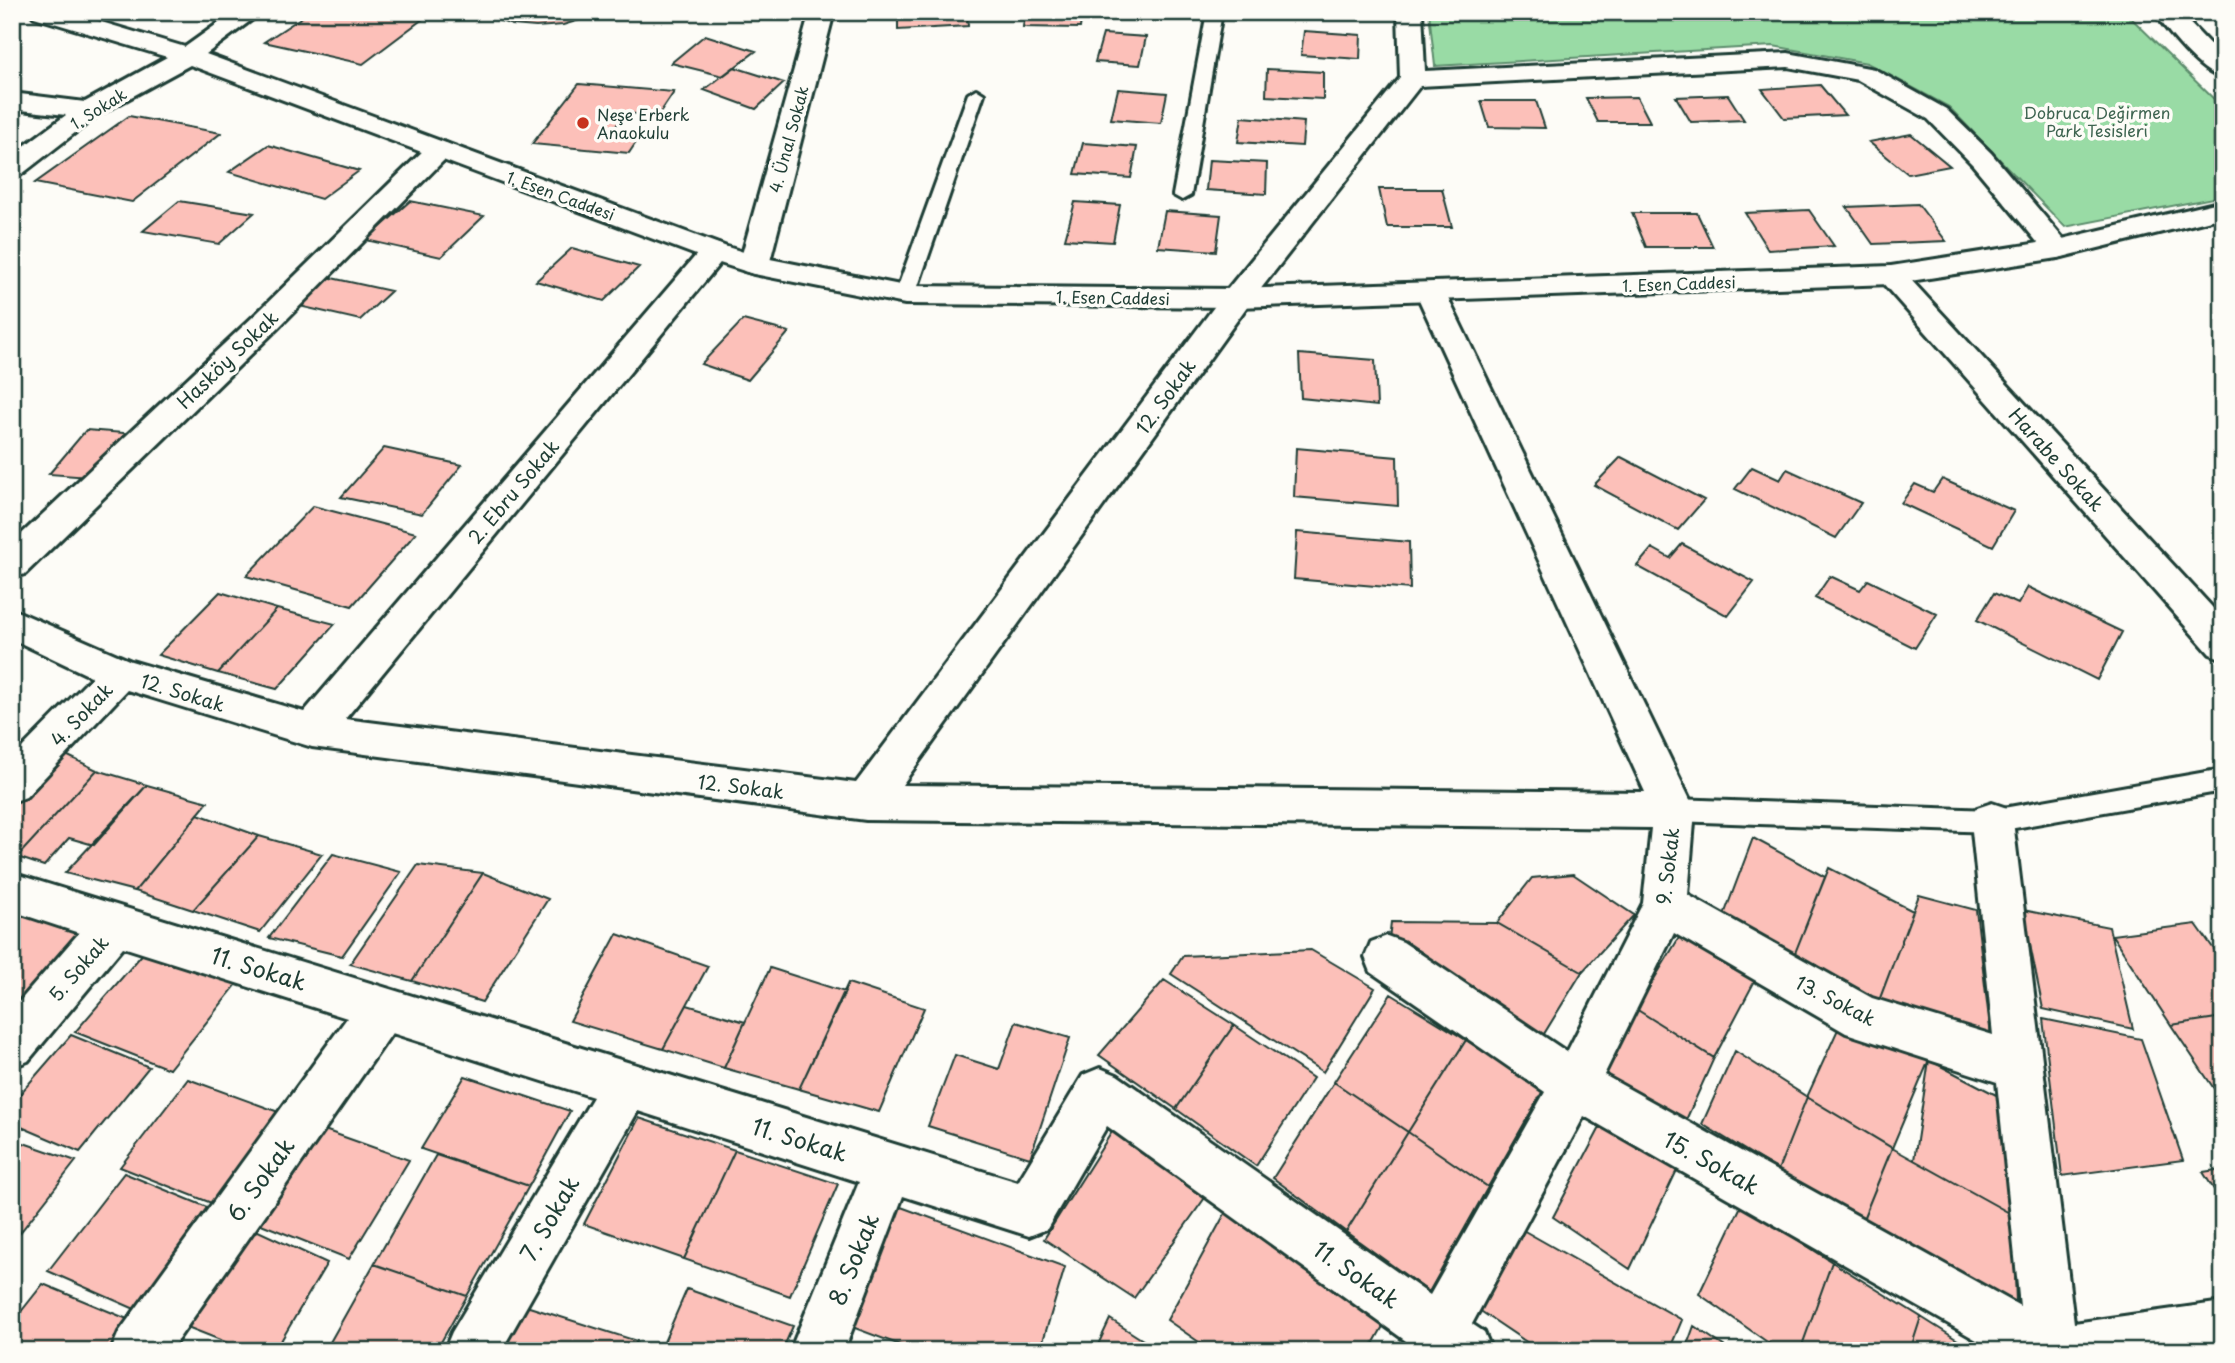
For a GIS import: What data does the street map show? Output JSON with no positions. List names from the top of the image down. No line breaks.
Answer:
{"streets":{"street":["1. Sokak","4. Ünal Sokak","1. Esen Caddesi","Hasköy Sokak","12. Sokak","Harabe Sokak","2. Ebru Sokak","4. Sokak","9. Sokak","5. Sokak","11. Sokak","13. Sokak","15. Sokak","6. Sokak","7. Sokak","8. Sokak"]},"crossings":[["1. Sokak","1. Esen Caddesi"],["4. Ünal Sokak","1. Esen Caddesi"],["1. Esen Caddesi","Hasköy Sokak"],["1. Esen Caddesi","12. Sokak"],["1. Esen Caddesi","Harabe Sokak"],["1. Esen Caddesi","2. Ebru Sokak"],["1. Esen Caddesi","9. Sokak"],["12. Sokak","2. Ebru Sokak"],["12. Sokak","4. Sokak"],["9. Sokak","11. Sokak"],["9. Sokak","13. Sokak"],["9. Sokak","15. Sokak"],["5. Sokak","11. Sokak"],["11. Sokak","6. Sokak"],["11. Sokak","7. Sokak"],["11. Sokak","8. Sokak"]],"parks":["Dobruca Değirmen Park Tesisleri"],"places":["Neşe Erberk Anaokulu"]}
